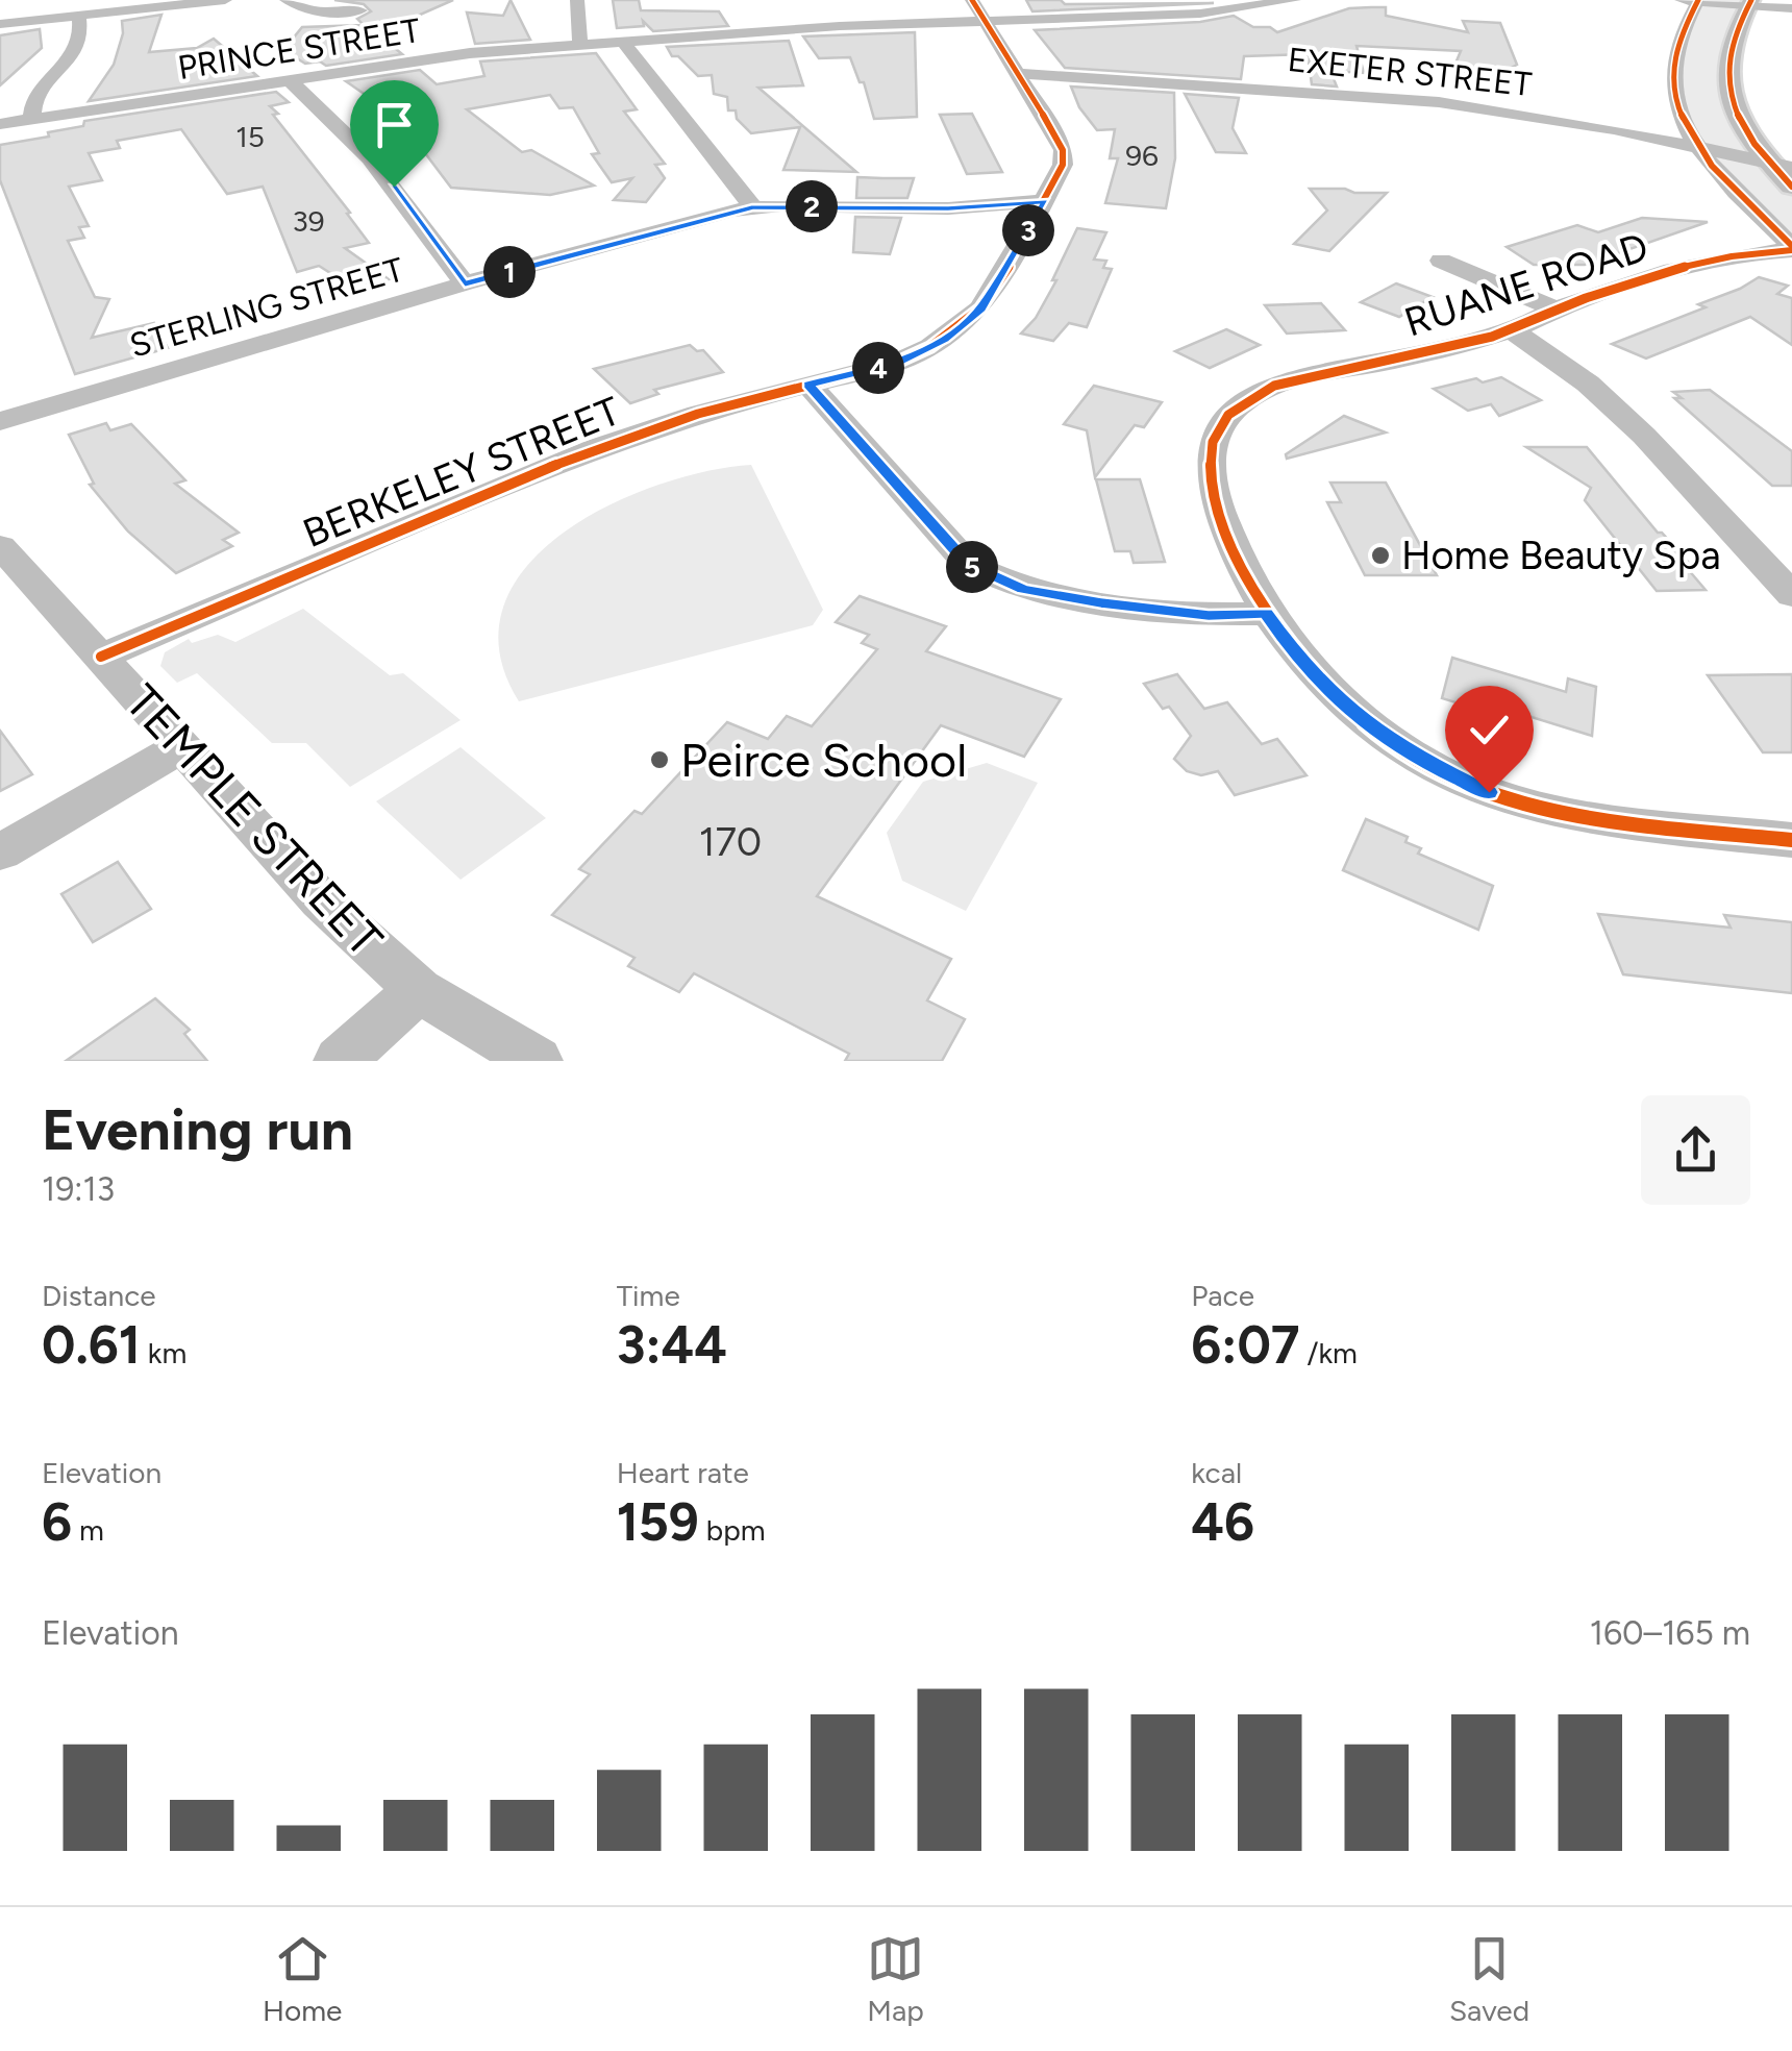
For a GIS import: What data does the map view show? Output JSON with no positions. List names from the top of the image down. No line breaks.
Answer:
{"streets":{"street":["PRINCE STREET","EXETER STREET","RUANE ROAD","STERLING STREET","BERKELEY STREET","TEMPLE STREET"]},"crossings":[["PRINCE STREET","BERKELEY STREET"],["EXETER STREET","BERKELEY STREET"],["STERLING STREET","BERKELEY STREET"],["BERKELEY STREET","TEMPLE STREET"]],"places":["Home Beauty Spa","Peirce School"],"house_numbers":["15","96","39","170"],"page":{"pins":["2","3","1","4","5"],"heading":["Evening run","19:13"],"stats":[["Distance","0.61 km"],["Time","3:44"],["Pace","6:07 /km"],["Elevation","6 m"],["Heart rate","159 bpm"],["kcal","46"]],"chart":["Elevation","160–165 m"],"tabs":["Home","Map","Saved"]}}
